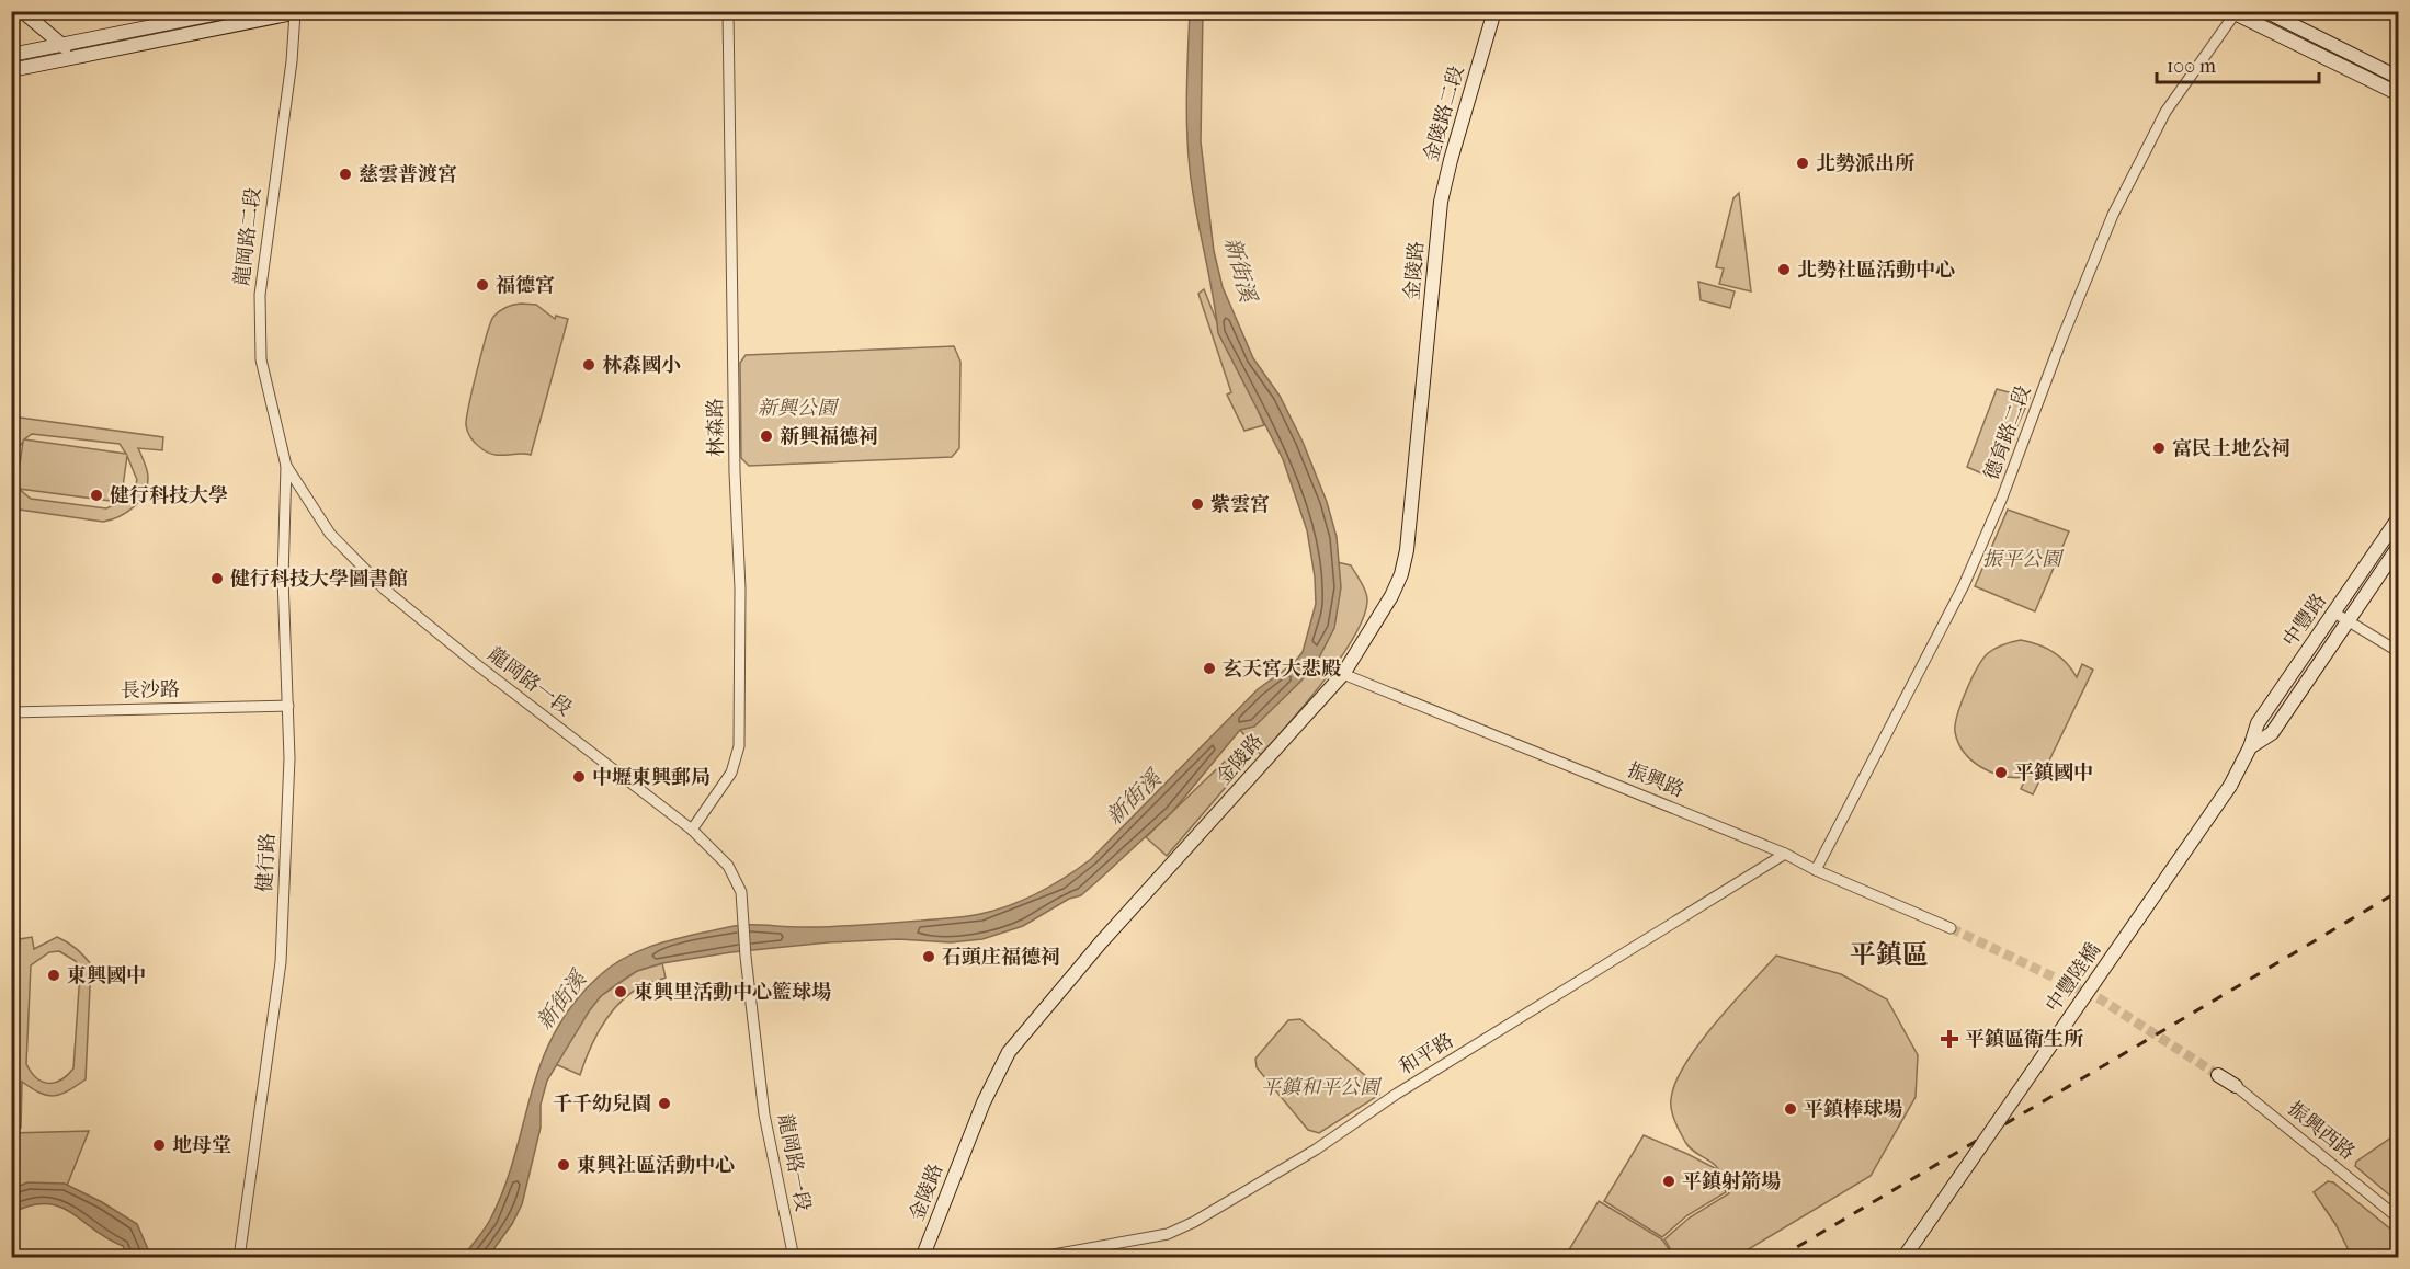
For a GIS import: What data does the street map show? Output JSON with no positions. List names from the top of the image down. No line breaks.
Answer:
{"streets":{"main road":["金陵路二段","金陵路","中豐路","中豐陸橋","振興西路"],"street":["龍岡路二段","林森路","德育路二段","龍岡路一段","長沙路","振興路","健行路","和平路"]},"crossings":[["金陵路二段","金陵路"],["龍岡路二段","龍岡路一段"],["龍岡路二段","健行路"],["金陵路","振興路"],["林森路","龍岡路一段"],["德育路二段","振興路"],["中豐路","中豐陸橋"],["龍岡路一段","健行路"],["長沙路","健行路"],["振興路","和平路"]],"districts":["平鎮區"],"water":["新街溪"],"parks":["新興公園","振平公園","平鎮和平公園"],"places":{"other":["北勢派出所","慈雲普渡宮","北勢社區活動中心","福德宮","林森國小","新興福德祠","富民土地公祠","健行科技大學","紫雲宮","健行科技大學圖書館","玄天宮大悲殿","平鎮國中","中壢東興郵局","石頭庄福德祠","東興國中","東興里活動中心籃球場","千千幼兒園","平鎮棒球場","地母堂","東興社區活動中心","平鎮射箭場"],"health":["平鎮區衛生所"]},"scale_bar":"100 m"}
